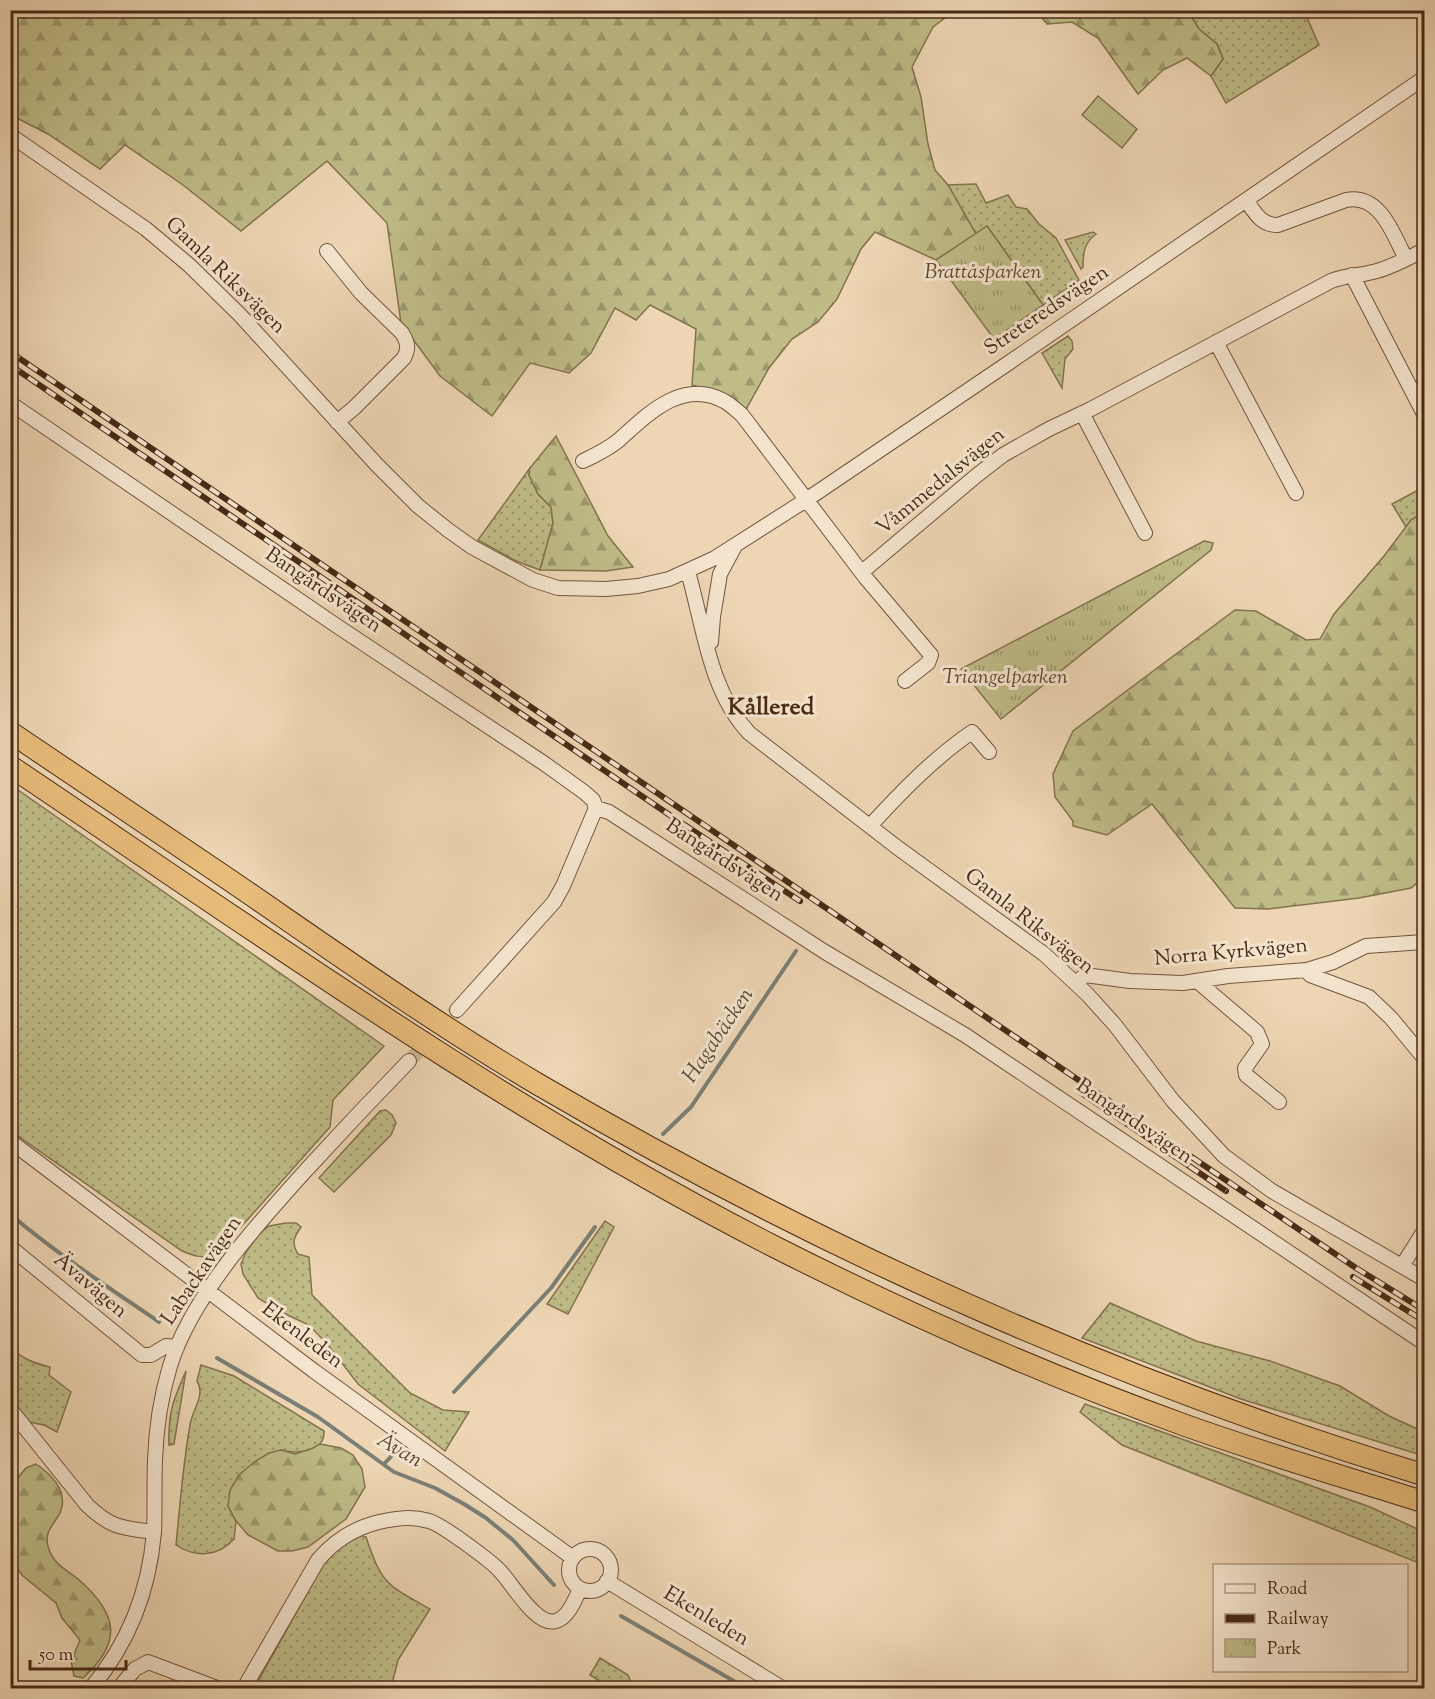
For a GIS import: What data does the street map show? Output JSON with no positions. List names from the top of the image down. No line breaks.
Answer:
{"streets":{"street":["Gamla Riksvägen","Streteredsvägen","Våmmedalsvägen","Bangårdsvägen","Norra Kyrkvägen","Labackavägen","Ävavägen","Ekenleden"]},"crossings":[["Gamla Riksvägen","Streteredsvägen"],["Gamla Riksvägen","Norra Kyrkvägen"],["Labackavägen","Ävavägen"],["Labackavägen","Ekenleden"]],"districts":["Kållered"],"water":["Hagabäcken","Ävan"],"parks":["Brattåsparken","Triangelparken"],"legend":["Road","Railway","Park"],"scale_bar":"50 m"}
